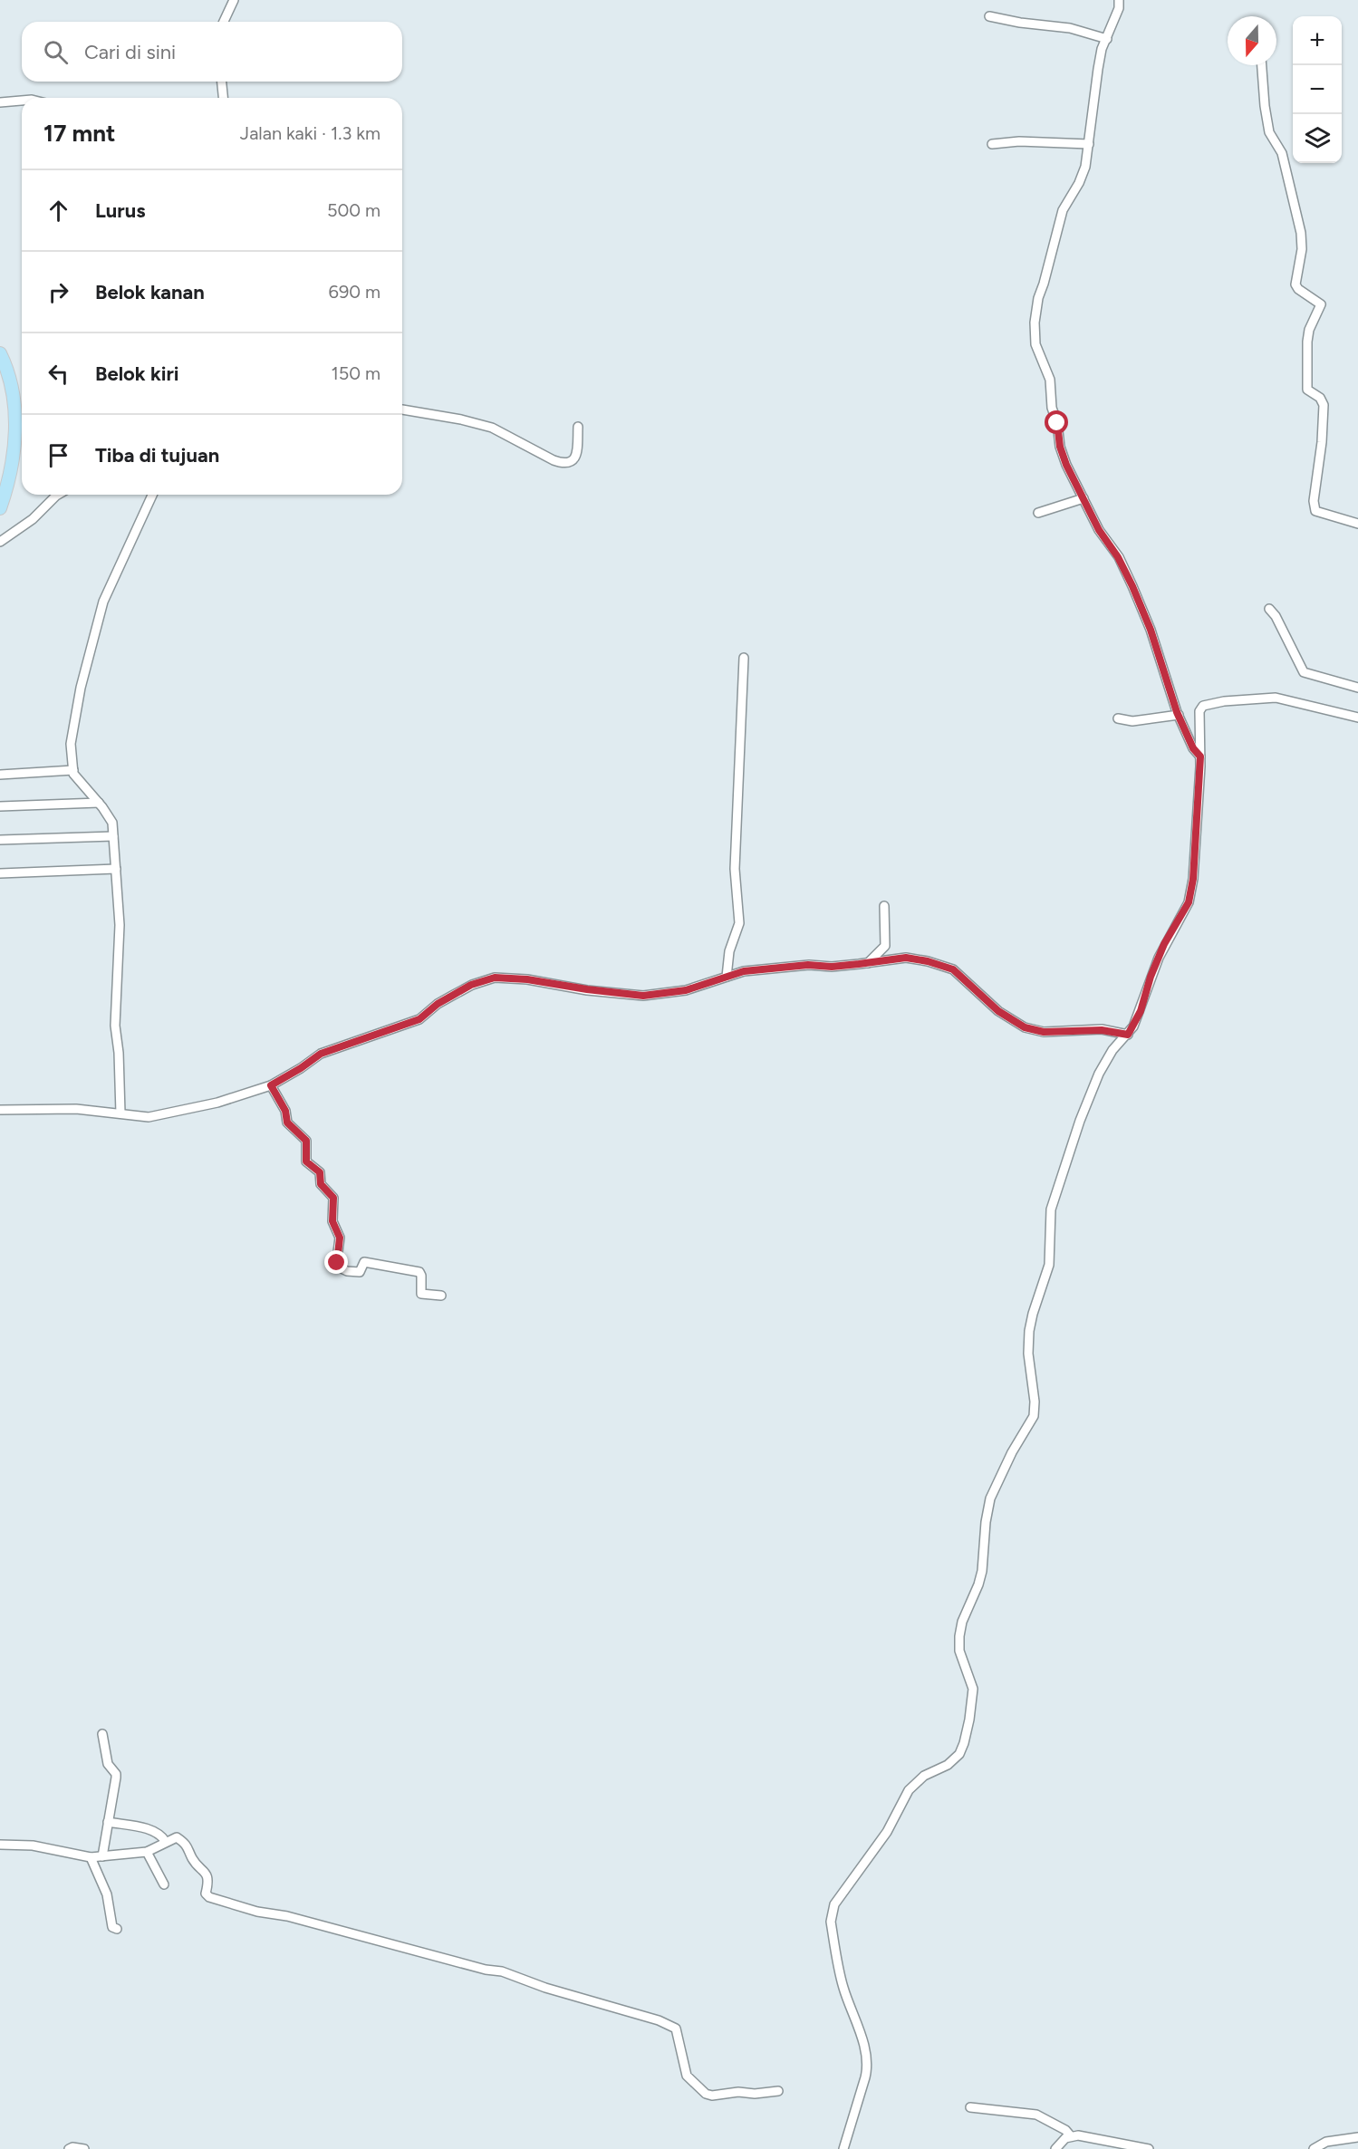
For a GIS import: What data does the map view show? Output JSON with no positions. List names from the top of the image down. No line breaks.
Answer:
{"north":"bottom","page":{"map_buttons":["+","−"],"search":"Cari di sini","heading":["17 mnt","Jalan kaki · 1.3 km"],"list":[["Lurus","500 m"],["Belok kanan","690 m"],["Belok kiri","150 m"],"Tiba di tujuan"]}}
